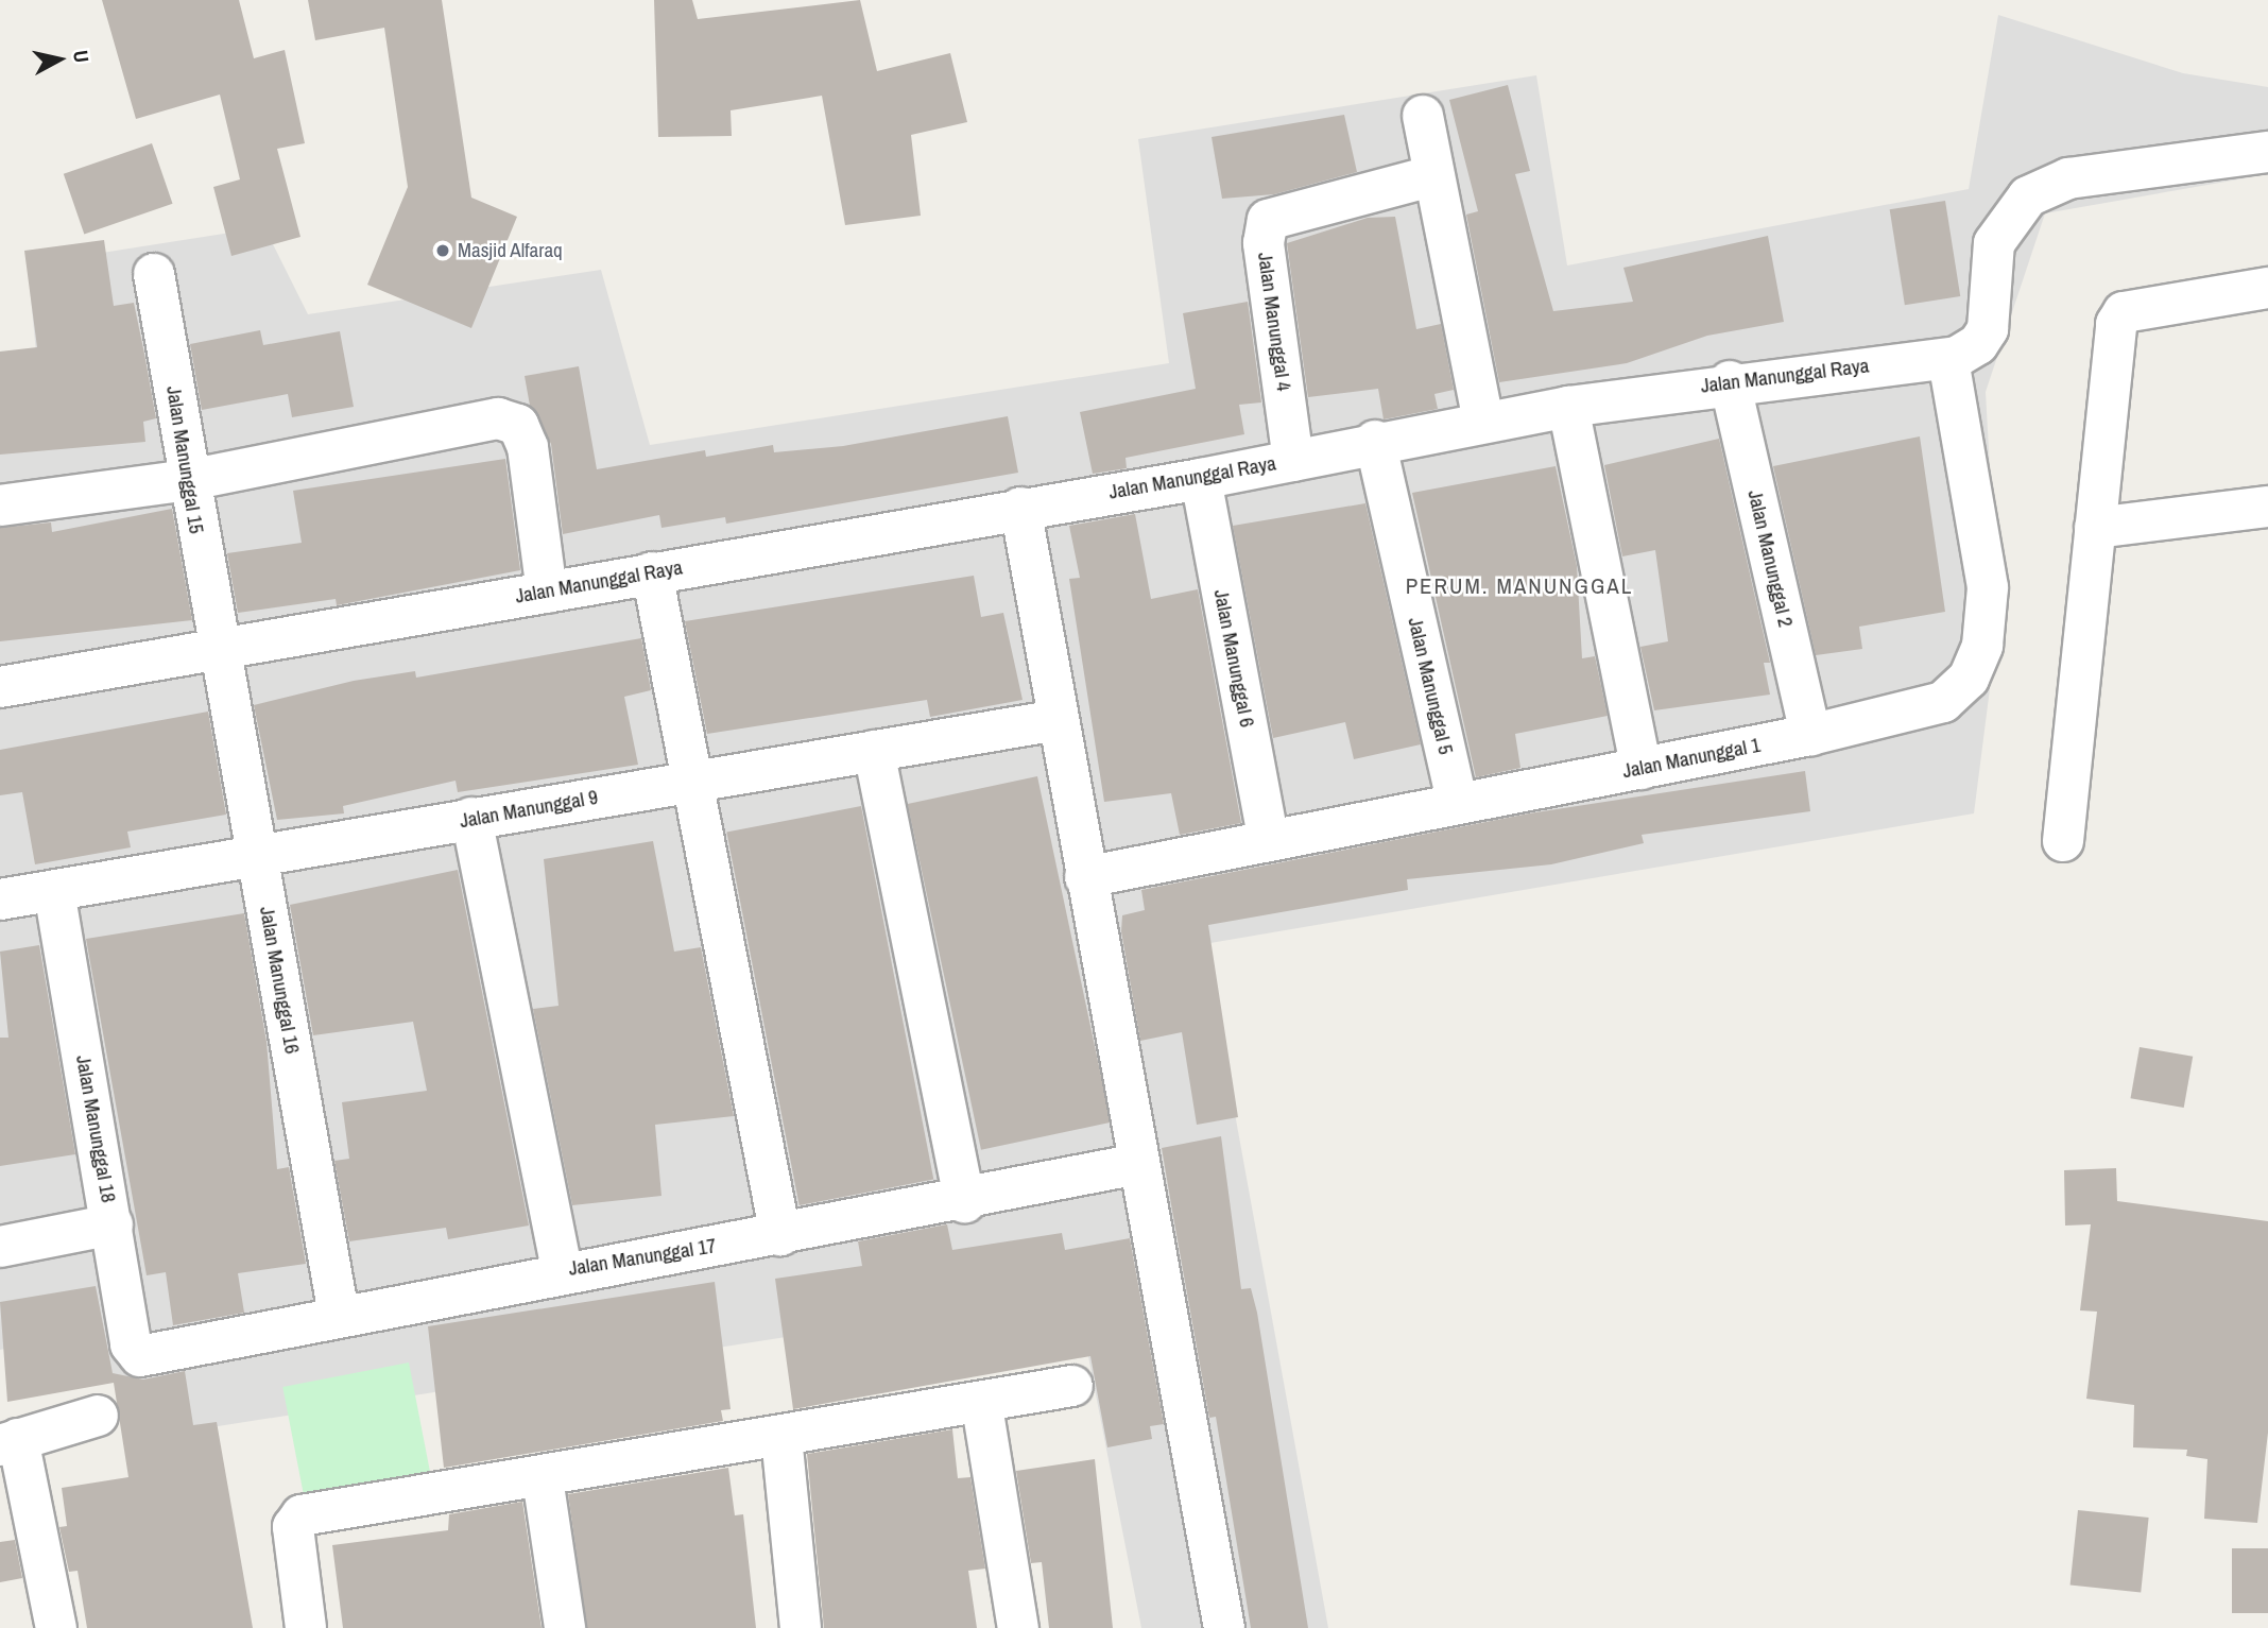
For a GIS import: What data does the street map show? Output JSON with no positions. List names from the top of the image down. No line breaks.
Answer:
{"streets":{"street":["Jalan Manunggal 4","Jalan Manunggal Raya","Jalan Manunggal 15","Jalan Manunggal 2","Jalan Manunggal 6","Jalan Manunggal 5","Jalan Manunggal 1","Jalan Manunggal 9","Jalan Manunggal 16","Jalan Manunggal 18","Jalan Manunggal 17"]},"crossings":[["Jalan Manunggal 4","Jalan Manunggal Raya"],["Jalan Manunggal Raya","Jalan Manunggal 15"],["Jalan Manunggal Raya","Jalan Manunggal 2"],["Jalan Manunggal Raya","Jalan Manunggal 6"],["Jalan Manunggal Raya","Jalan Manunggal 5"],["Jalan Manunggal Raya","Jalan Manunggal 1"],["Jalan Manunggal Raya","Jalan Manunggal 16"],["Jalan Manunggal 15","Jalan Manunggal 16"],["Jalan Manunggal 2","Jalan Manunggal 1"],["Jalan Manunggal 6","Jalan Manunggal 1"],["Jalan Manunggal 5","Jalan Manunggal 1"],["Jalan Manunggal 9","Jalan Manunggal 16"],["Jalan Manunggal 9","Jalan Manunggal 18"],["Jalan Manunggal 16","Jalan Manunggal 17"],["Jalan Manunggal 18","Jalan Manunggal 17"]],"districts":["PERUM. MANUNGGAL"],"places":["Masjid Alfaraq"],"north":"right"}
